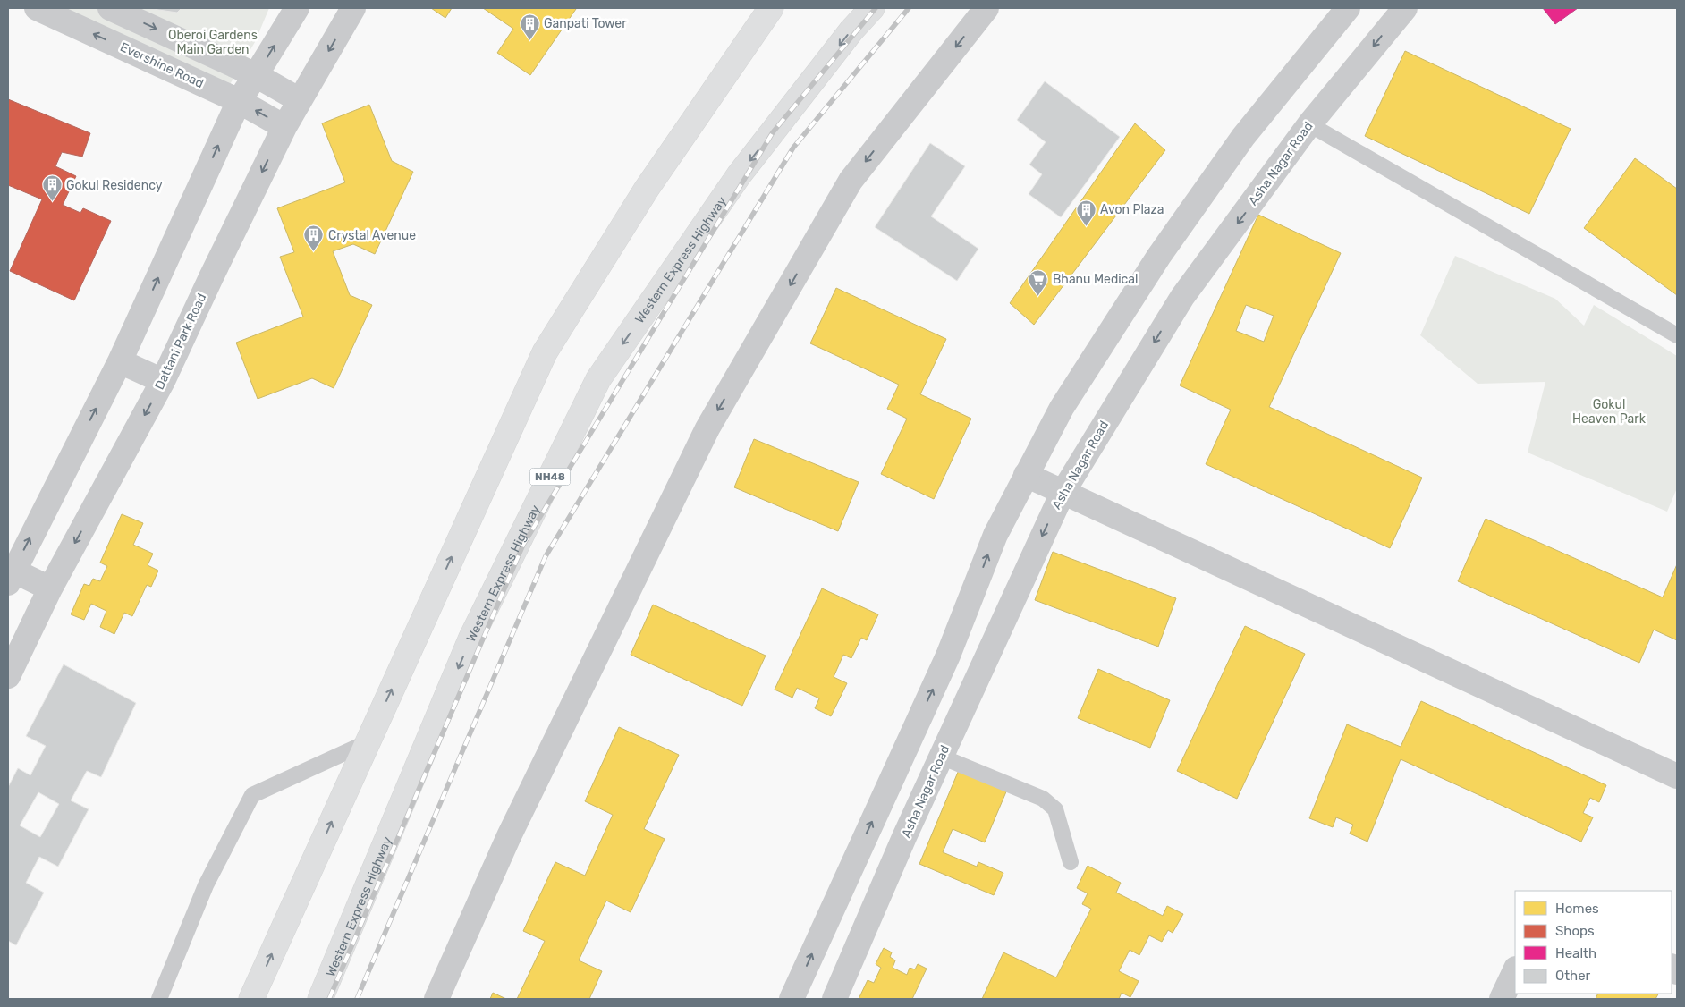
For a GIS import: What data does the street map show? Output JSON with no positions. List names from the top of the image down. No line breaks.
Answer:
{"streets":{"highway":["Western Express Highway","NH48"],"street":["Evershine Road","Asha Nagar Road","Dattani Park Road"]},"crossings":[["Evershine Road","Dattani Park Road"]],"parks":["Oberoi Gardens Main Garden","Gokul Heaven Park"],"places":{"building":["Ganpati Tower","Gokul Residency","Avon Plaza","Crystal Avenue"],"supermarket":["Bhanu Medical"]},"legend":["Homes","Shops","Health","Other"]}
